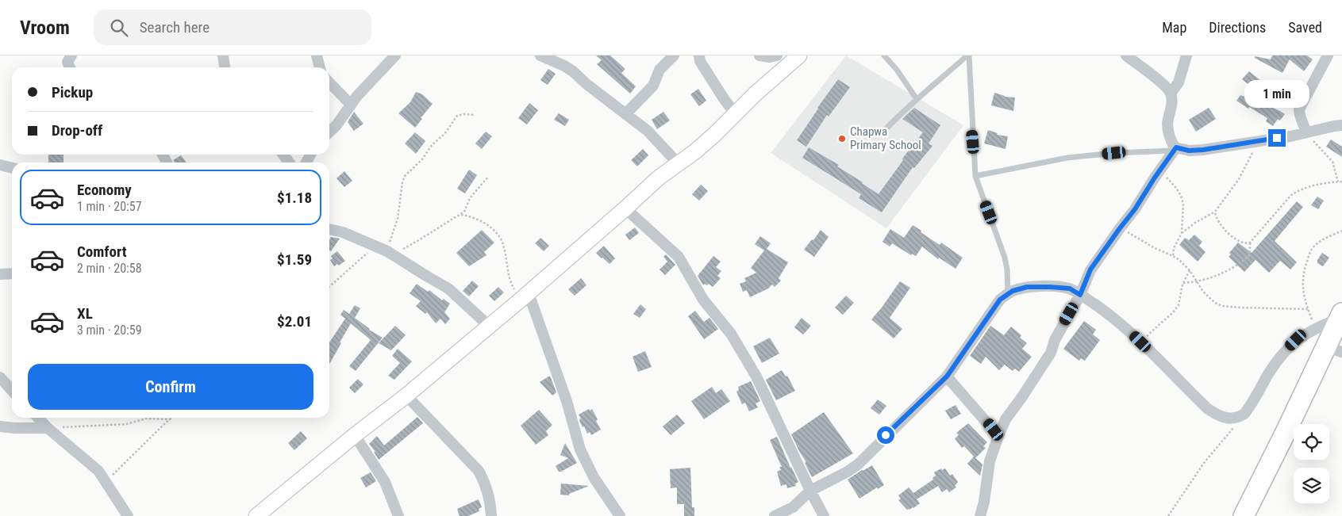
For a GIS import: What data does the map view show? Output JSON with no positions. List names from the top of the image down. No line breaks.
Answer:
{"places":["Chapwa Primary School"],"page":{"header":"Vroom","search":"Search here","nav":["Map","Directions","Saved"],"banner":["Pickup","Drop-off"],"bubble":"1 min","list":[{"name":"Economy","note":"1 min · 20:57","value":"$1.18"},{"name":"Comfort","note":"2 min · 20:58","value":"$1.59"},{"name":"XL","note":"3 min · 20:59","value":"$2.01"}],"buttons":"Confirm"}}
